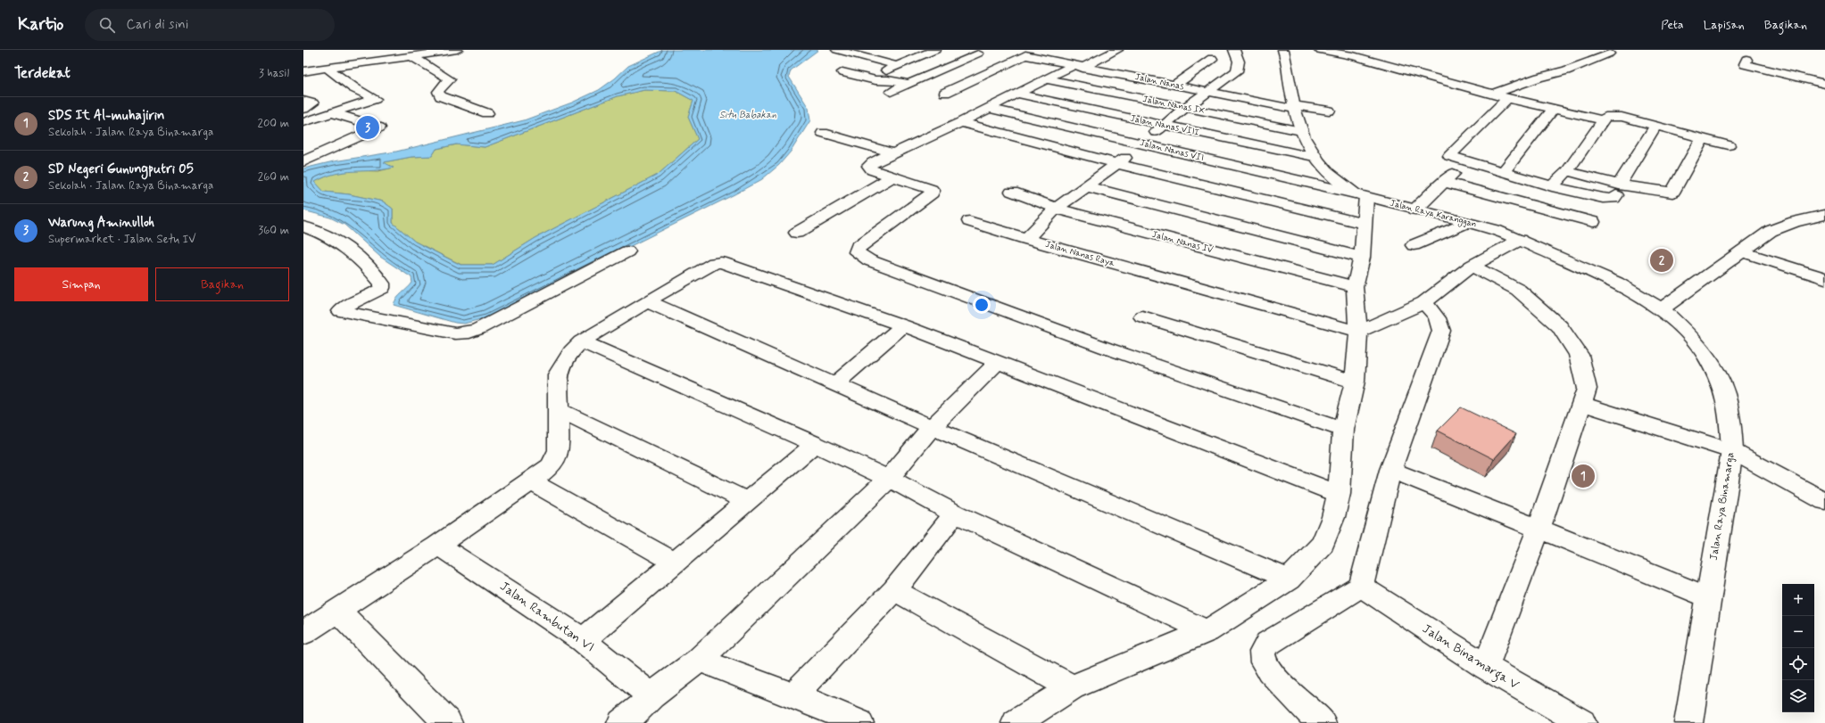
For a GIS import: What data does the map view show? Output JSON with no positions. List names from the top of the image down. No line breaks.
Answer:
{"streets":{"street":["Jalan Nanas","Jalan Nanas IX","Jalan Nanas VIII","Jalan Nanas VII","Jalan Raya Karanggan","Jalan Nanas IV","Jalan Nanas Raya","Jalan Raya Binamarga","Jalan Rambutan VI","Jalan Binamarga V"]},"crossings":[["Jalan Nanas","Jalan Raya Karanggan"],["Jalan Nanas","Jalan Nanas Raya"],["Jalan Nanas IX","Jalan Raya Karanggan"],["Jalan Nanas IX","Jalan Nanas Raya"],["Jalan Nanas VIII","Jalan Raya Karanggan"],["Jalan Nanas VIII","Jalan Nanas Raya"],["Jalan Nanas VII","Jalan Raya Karanggan"],["Jalan Nanas VII","Jalan Nanas Raya"],["Jalan Raya Karanggan","Jalan Raya Binamarga"],["Jalan Nanas IV","Jalan Nanas Raya"]],"water":["Situ Babakan"],"page":{"header":"Kartio","search":"Cari di sini","nav":["Peta","Lapisan","Bagikan"],"heading":["Terdekat","3 hasil"],"list":[{"mark":"1","name":"SDS It Al-muhajirin","note":"Sekolah · Jalan Raya Binamarga","value":"200 m"},{"mark":"2","name":"SD Negeri Gunungputri 05","note":"Sekolah · Jalan Raya Binamarga","value":"260 m"},{"mark":"3","name":"Warung Aminulloh","note":"Supermarket · Jalan Setu IV","value":"360 m"}],"pins":["3","2","1"],"buttons":["Simpan","Bagikan"],"map_buttons":["+","−"]}}
